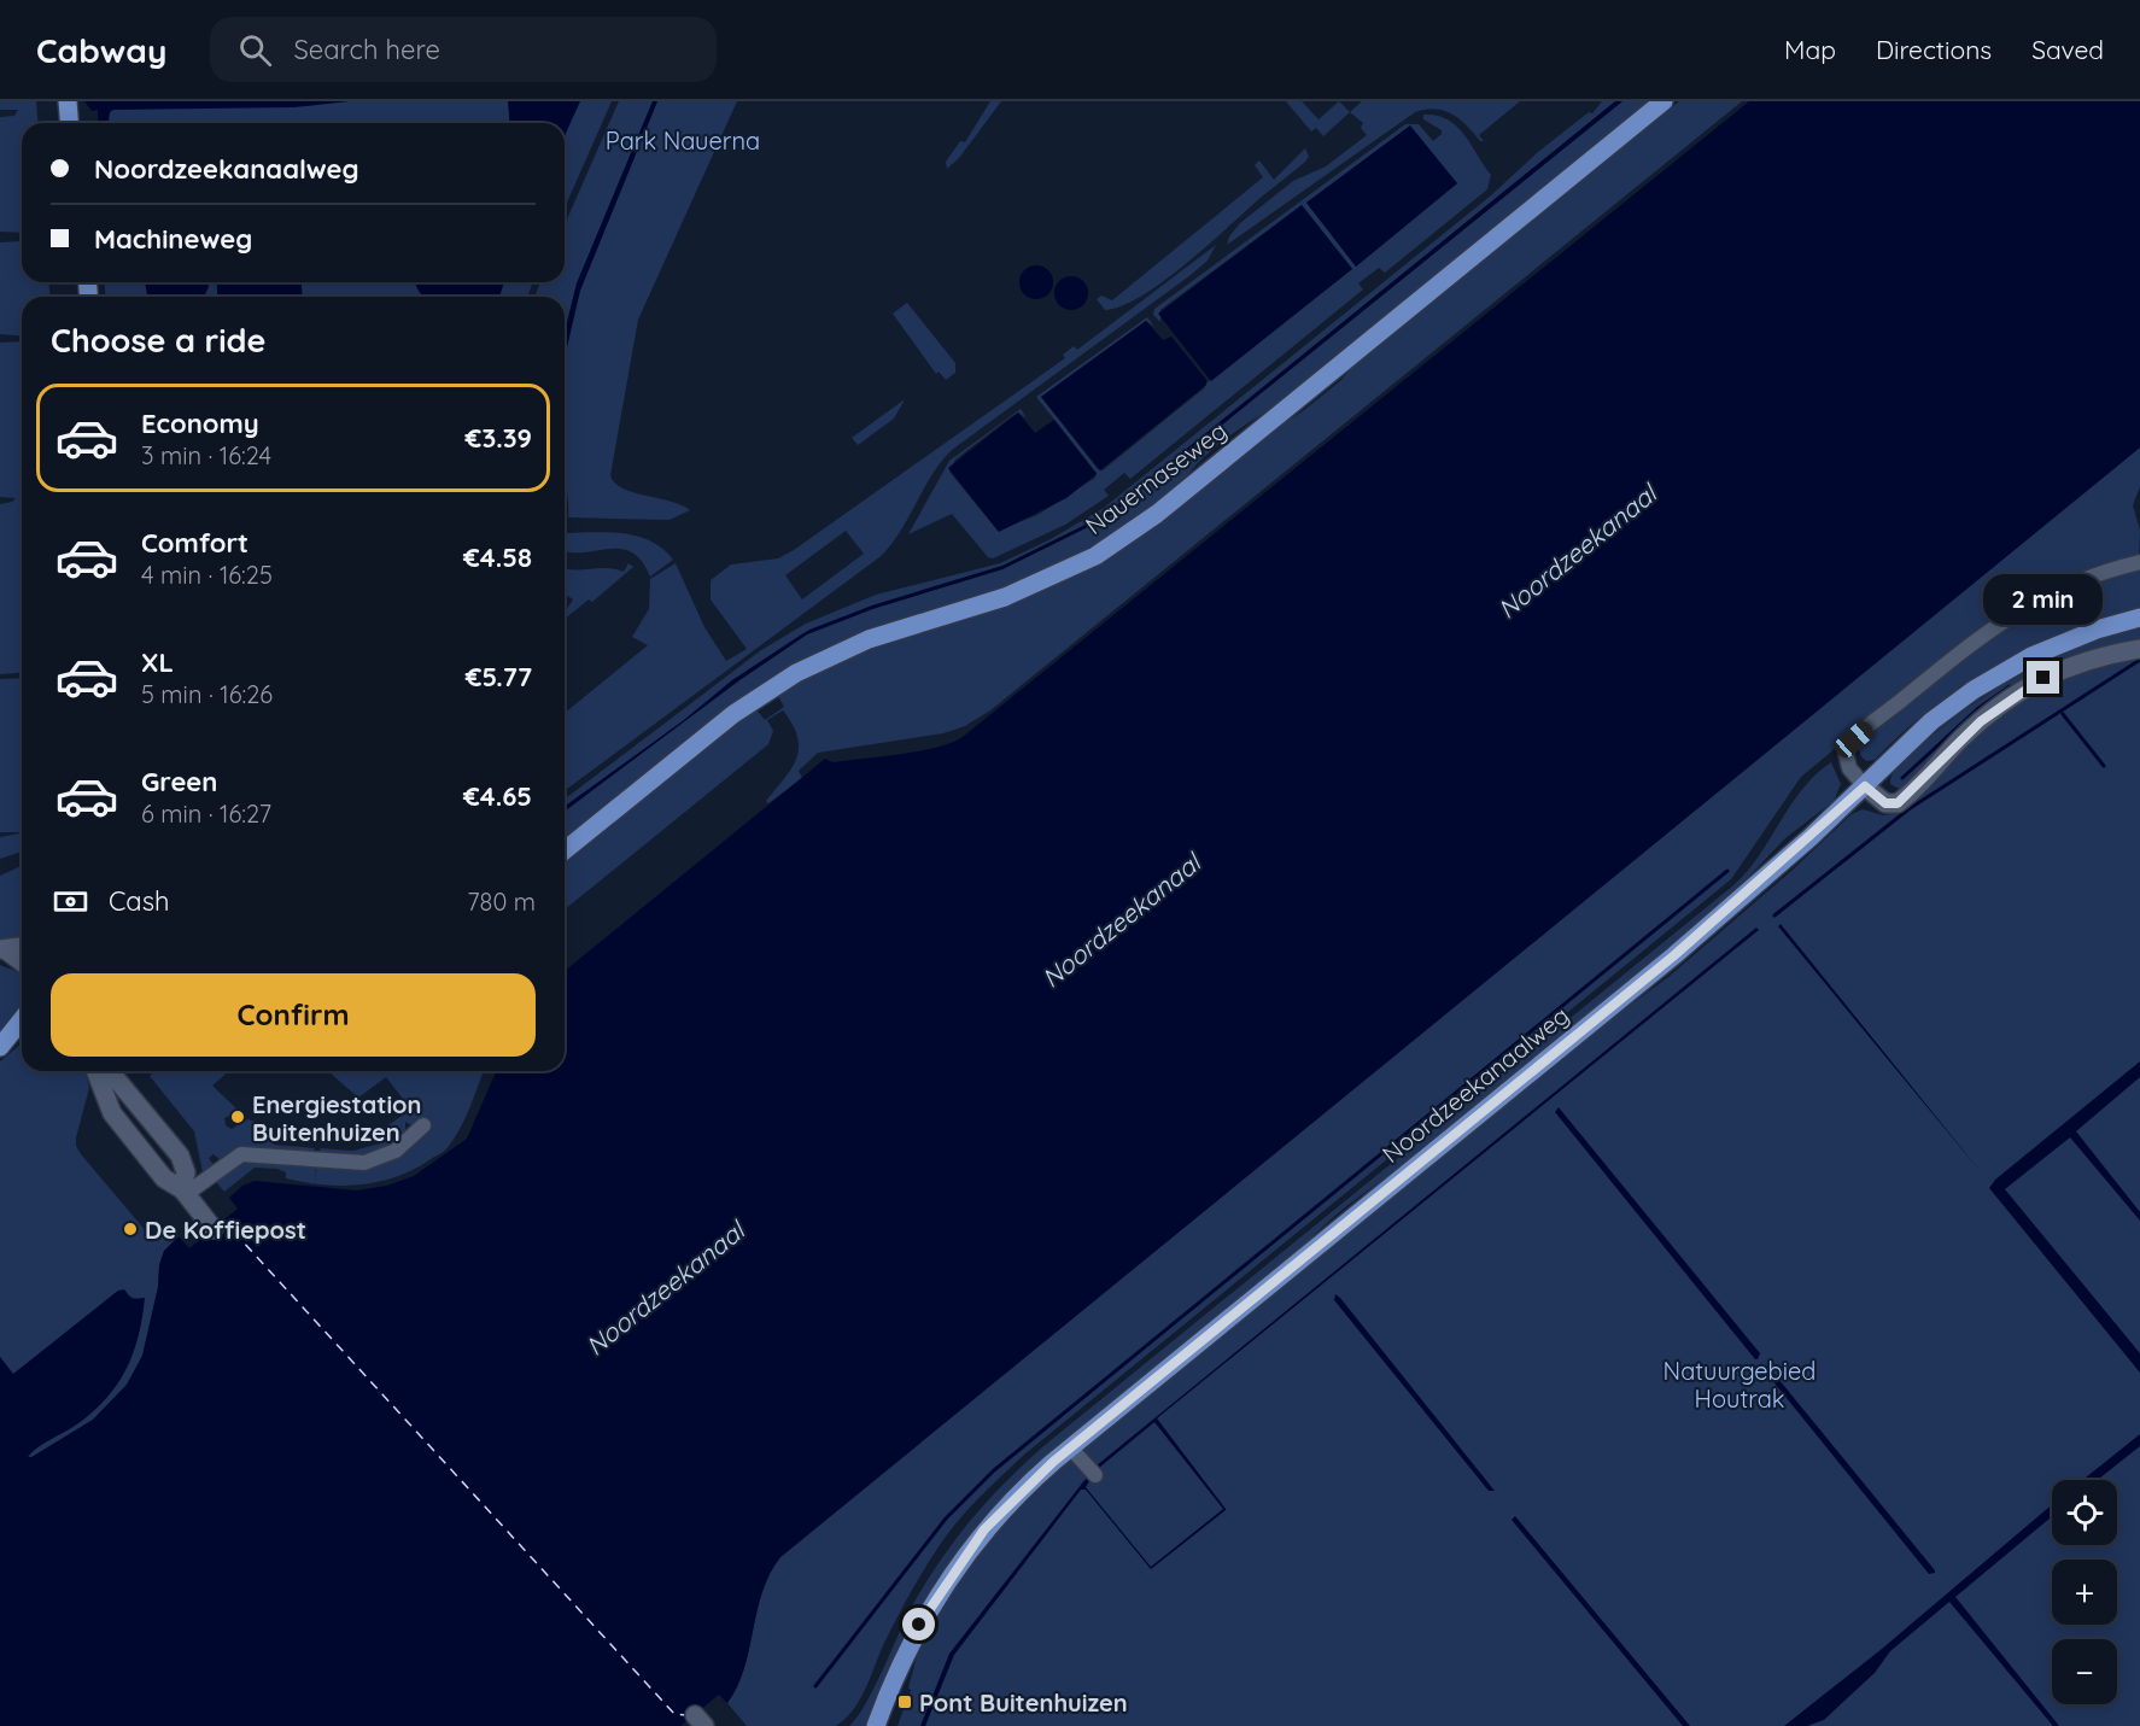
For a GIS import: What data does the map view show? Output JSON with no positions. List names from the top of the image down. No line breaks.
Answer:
{"streets":{"main road":["Nauernaseweg","Noordzeekanaalweg"]},"water":["Noordzeekanaal"],"parks":["Park Nauerna","Natuurgebied Houtrak"],"places":{"other":["Energiestation Buitenhuizen","De Koffiepost"],"transit":["Pont Buitenhuizen"]},"page":{"header":"Cabway","search":"Search here","nav":["Map","Directions","Saved"],"banner":["Noordzeekanaalweg","Machineweg"],"heading":"Choose a ride","list":[{"name":"Economy","note":"3 min · 16:24","value":"€3.39"},{"name":"Comfort","note":"4 min · 16:25","value":"€4.58"},{"name":"XL","note":"5 min · 16:26","value":"€5.77"},{"name":"Green","note":"6 min · 16:27","value":"€4.65"}],"bubble":"2 min","pay":["Cash","780 m"],"buttons":"Confirm","map_buttons":["+","−"]}}
